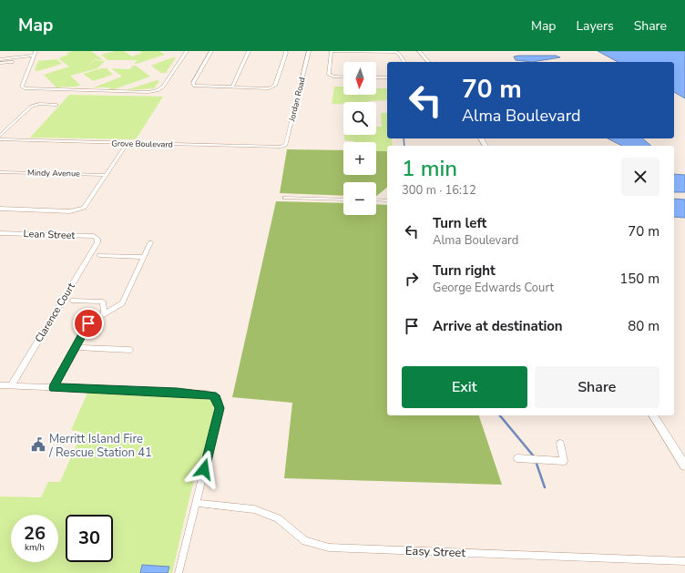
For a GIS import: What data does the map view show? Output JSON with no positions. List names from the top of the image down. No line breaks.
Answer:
{"streets":{"street":["Jordan Road","Grove Boulevard","Mindy Avenue","Lean Street","Clarence Court","Easy Street"]},"crossings":[["Jordan Road","Grove Boulevard"],["Lean Street","Clarence Court"]],"places":{"public building":["Merritt Island Fire / Rescue Station 41"]},"north":"bottom","page":{"header":"Map","nav":["Map","Layers","Share"],"map_buttons":["+","−"],"turn":["70 m","Alma Boulevard"],"heading":["1 min","300 m · 16:12"],"list":[{"name":"Turn left","note":"Alma Boulevard","value":"70 m"},{"name":"Turn right","note":"George Edwards Court","value":"150 m"},{"name":"Arrive at destination","value":"80 m"}],"buttons":["Exit","Share"],"speed":"26 km/h","limit":"30"}}
